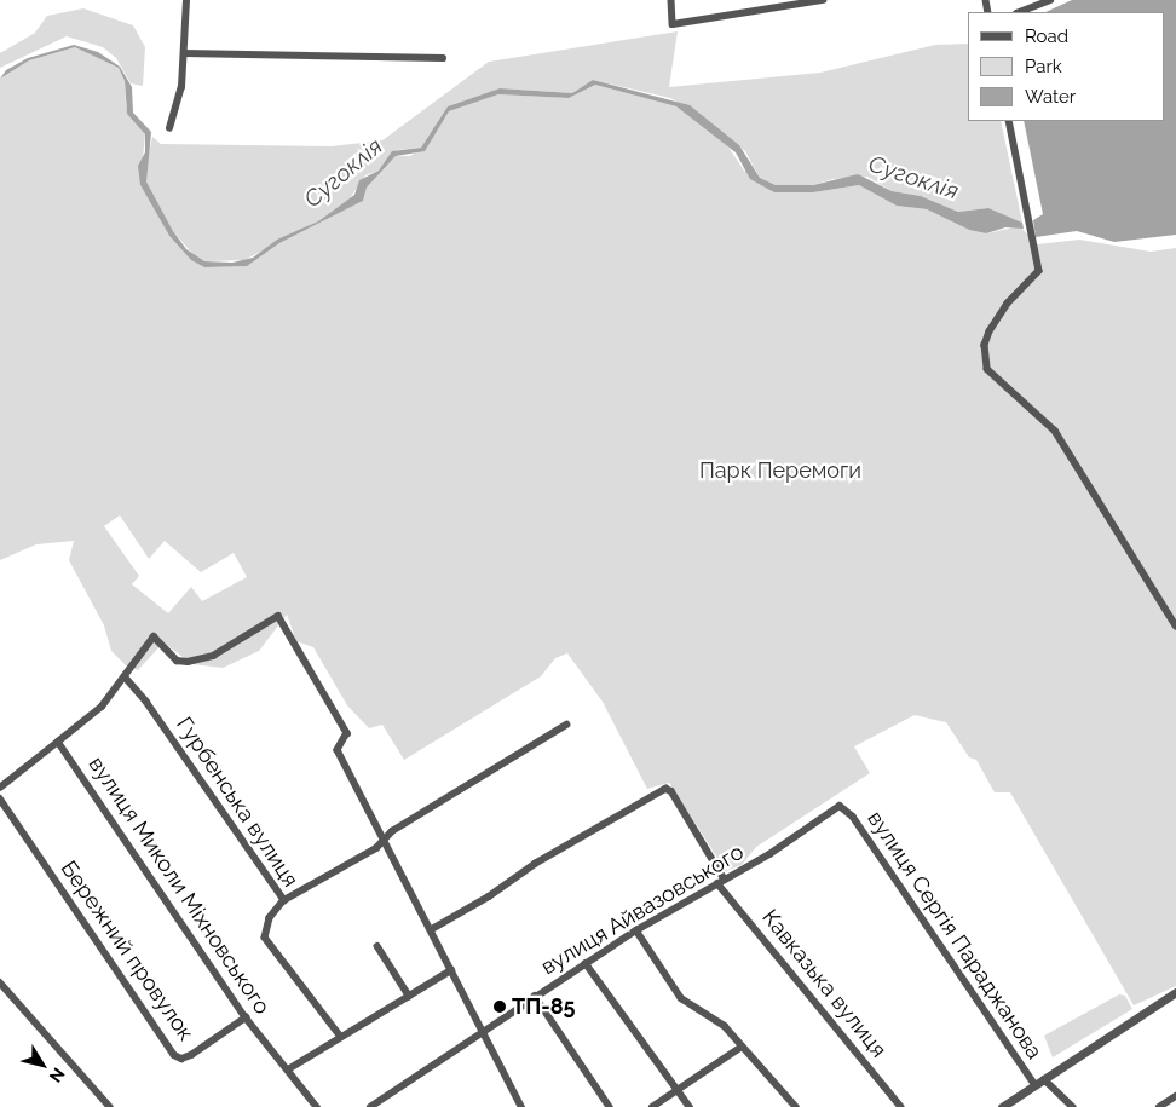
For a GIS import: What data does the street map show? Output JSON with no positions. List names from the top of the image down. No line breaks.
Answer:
{"streets":{"street":["Гурбенська вулиця","вулиця Миколи Міхновського","вулиця Айвазовського","вулиця Сергія Параджанова","Бережний провулок","Кавказька вулиця"]},"crossings":[["вулиця Миколи Міхновського","Бережний провулок"],["вулиця Айвазовського","вулиця Сергія Параджанова"],["вулиця Айвазовського","Кавказька вулиця"]],"water":["Сугоклія"],"parks":["Парк Перемоги"],"places":["ТП-85"],"legend":["Road","Park","Water"],"north":"bottom right"}
